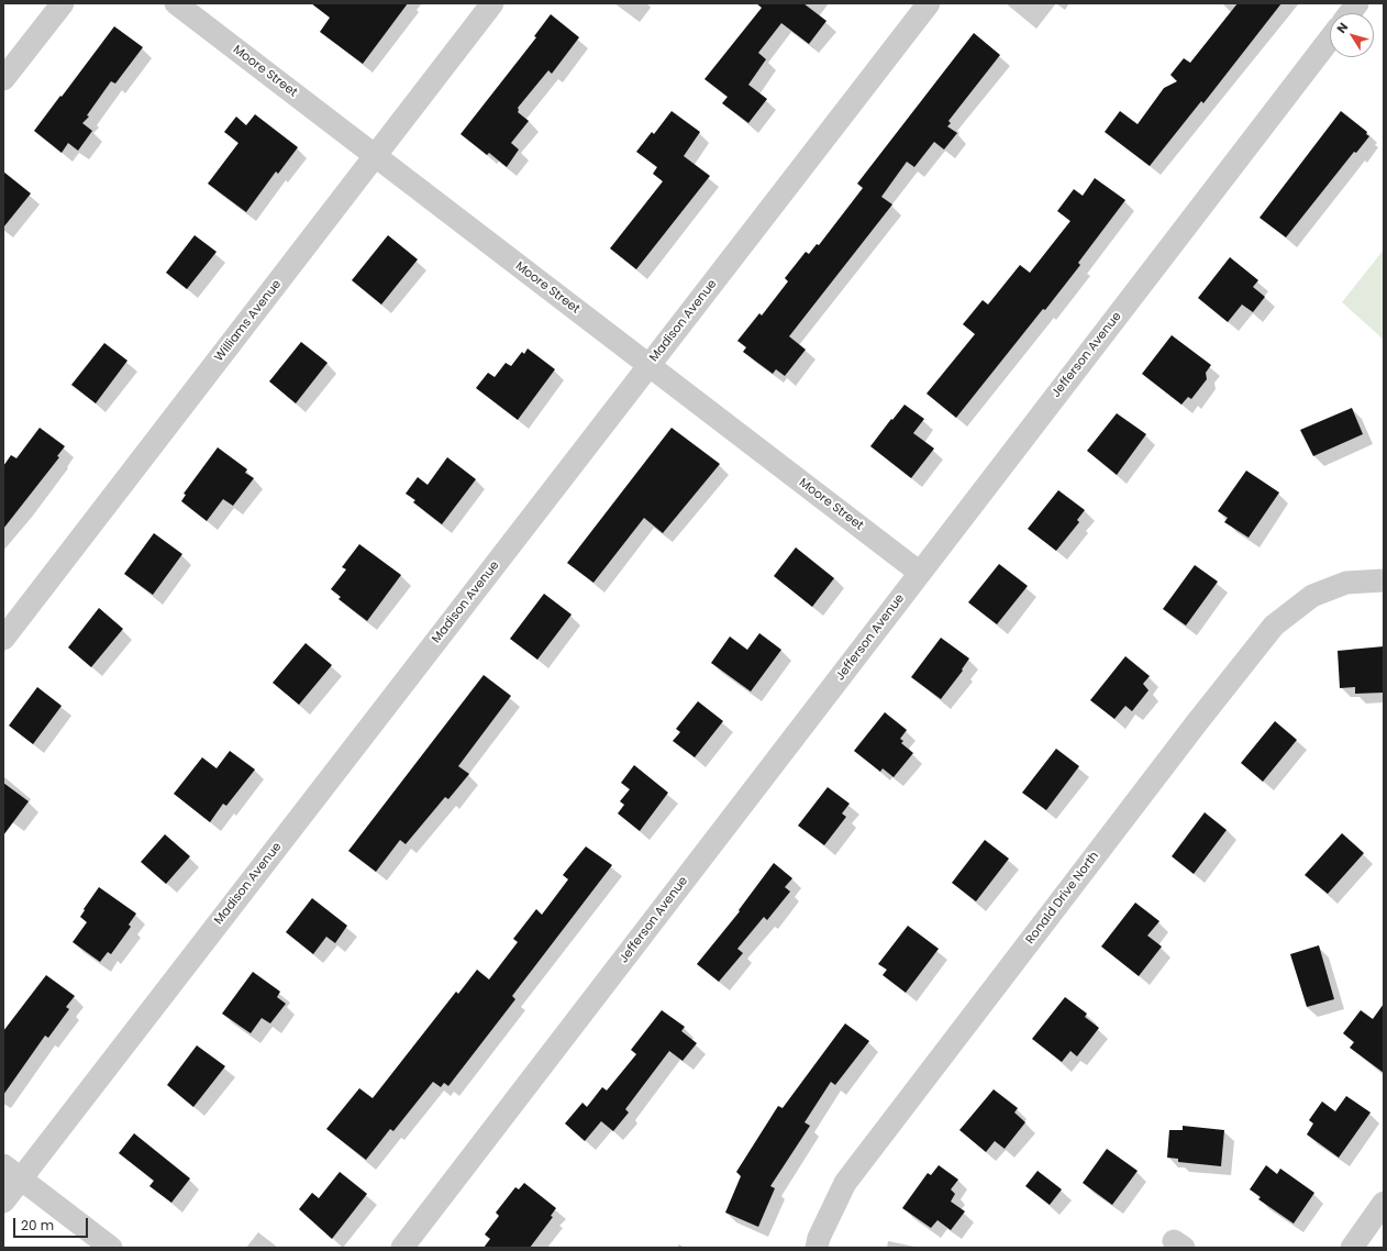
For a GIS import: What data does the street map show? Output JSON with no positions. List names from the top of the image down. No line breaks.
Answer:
{"streets":{"street":["Moore Street","Williams Avenue","Madison Avenue","Jefferson Avenue","Ronald Drive North"]},"crossings":[["Moore Street","Williams Avenue"],["Moore Street","Madison Avenue"],["Moore Street","Jefferson Avenue"]],"scale_bar":"20 m","north":"top left"}
